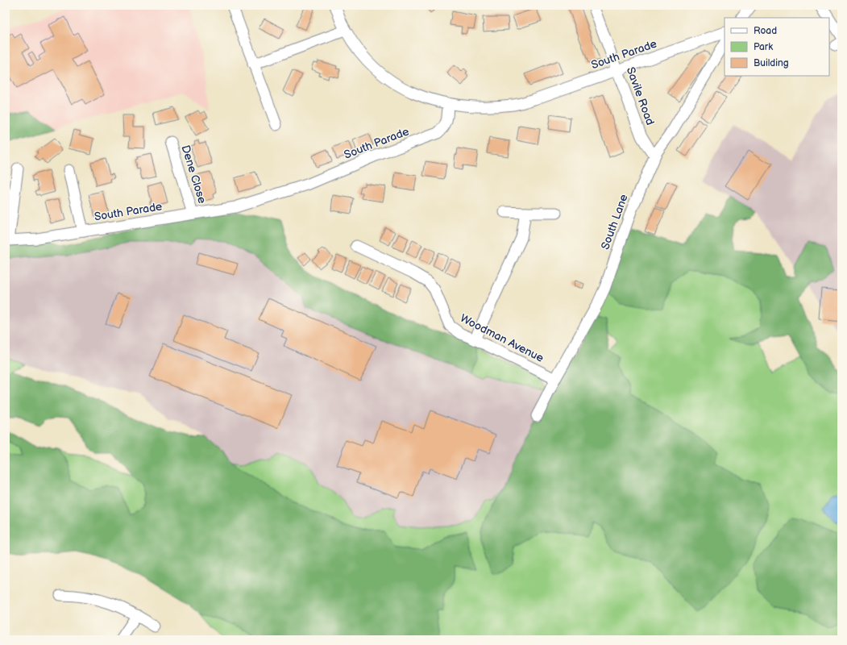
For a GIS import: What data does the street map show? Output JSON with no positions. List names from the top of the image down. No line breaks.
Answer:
{"streets":{"street":["South Parade","Savile Road","Dene Close","South Lane","Woodman Avenue"]},"crossings":[["South Parade","Savile Road"],["South Parade","Dene Close"],["Savile Road","South Lane"],["South Lane","Woodman Avenue"]],"legend":["Road","Park","Building"]}
